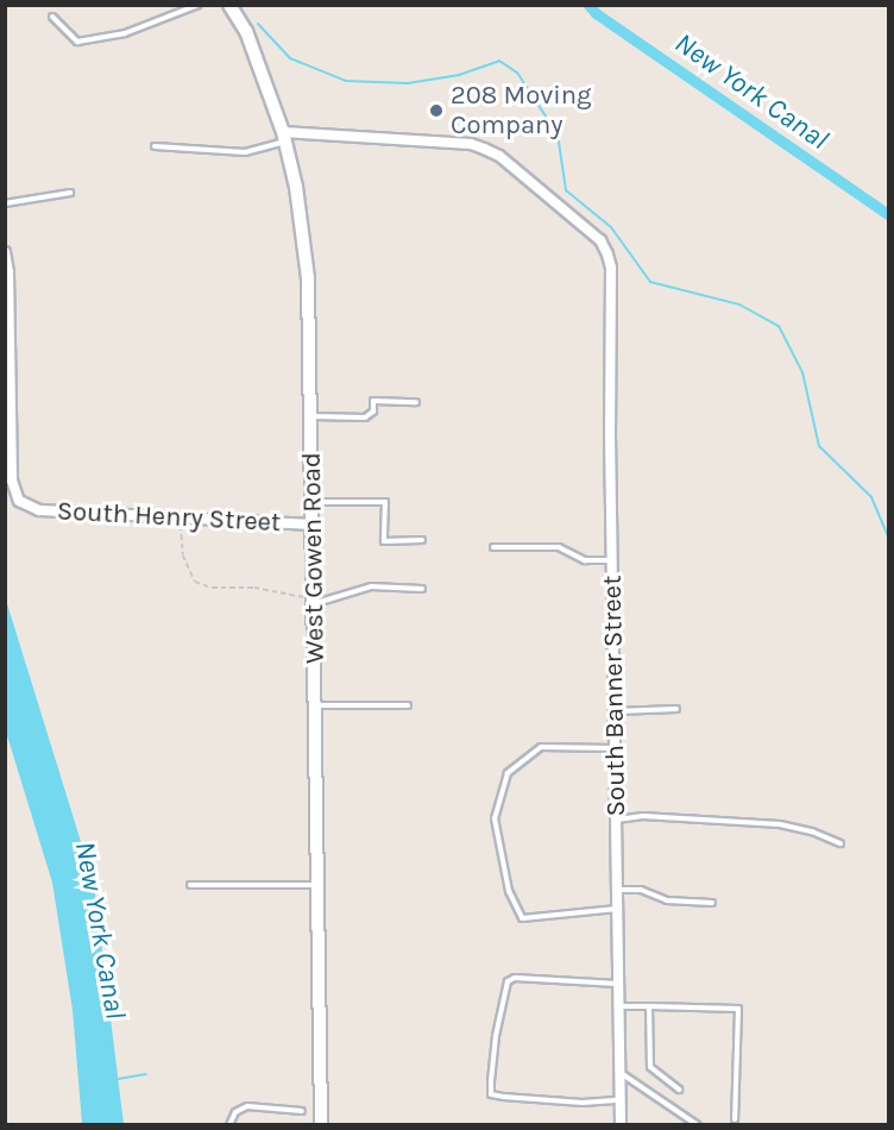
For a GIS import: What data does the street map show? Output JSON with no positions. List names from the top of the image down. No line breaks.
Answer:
{"streets":{"street":["South Henry Street","West Gowen Road","South Banner Street"]},"crossings":[["South Henry Street","West Gowen Road"],["West Gowen Road","South Banner Street"]],"water":["New York Canal"],"places":["208 Moving Company"]}
